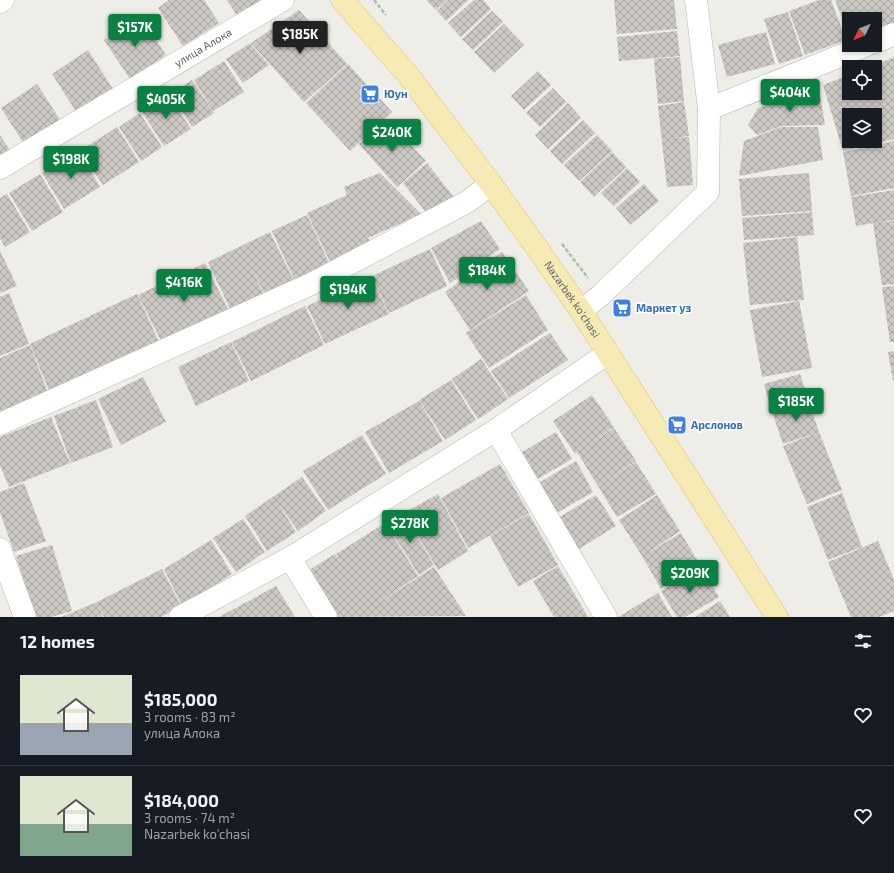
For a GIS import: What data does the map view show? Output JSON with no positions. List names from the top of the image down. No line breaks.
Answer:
{"streets":{"main road":["Nazarbek ko'chasi"],"street":["улица Алока"]},"places":{"supermarket":["Юун","Маркет уз","Арслонов"]},"north":"bottom left","page":{"price":["$157K","$185K","$404K","$405K","$240K","$198K","$184K","$416K","$194K","$185K","$278K","$209K"],"heading":"12 homes","list":[{"name":"$185,000","note":"3 rooms · 83 m² · улица Алока"},{"name":"$184,000","note":"3 rooms · 74 m² · Nazarbek ko'chasi"}]}}
